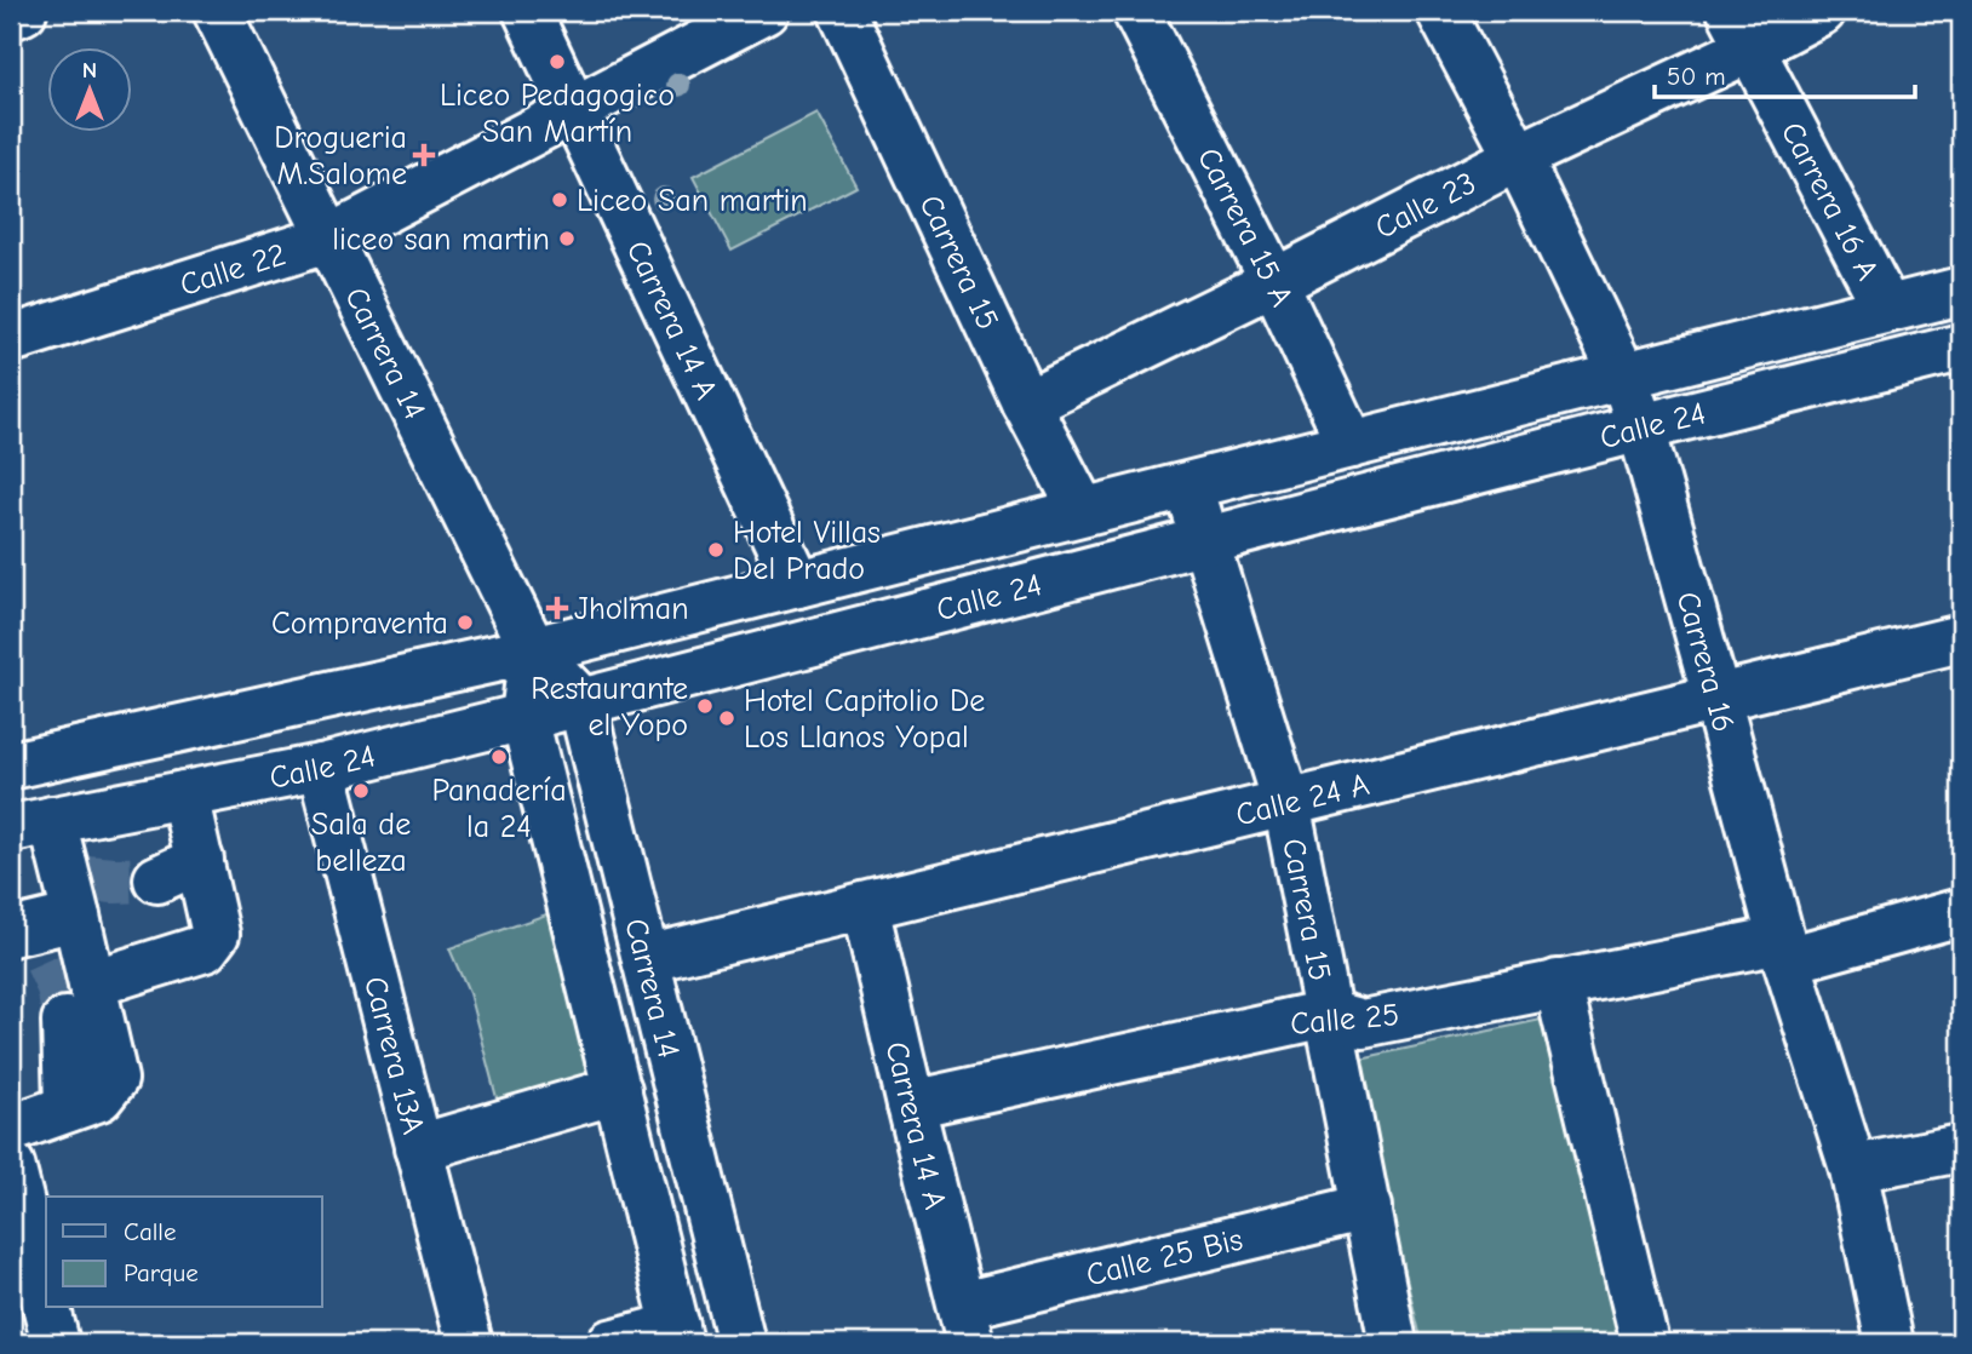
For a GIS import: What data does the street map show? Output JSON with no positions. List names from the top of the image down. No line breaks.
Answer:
{"streets":{"street":["Carrera 16 A","Calle 23","Carrera 15 A","Carrera 15","Calle 22","Carrera 14 A","Carrera 14","Calle 24","Carrera 16","Calle 24 A","Calle 25","Carrera 13A","Calle 25 Bis"]},"crossings":[["Carrera 16 A","Calle 23"],["Carrera 16 A","Calle 24"],["Calle 23","Carrera 15 A"],["Calle 23","Carrera 15"],["Calle 23","Carrera 16"],["Carrera 15 A","Calle 24"],["Carrera 15","Calle 24"],["Carrera 15","Calle 24 A"],["Carrera 15","Calle 25"],["Carrera 15","Calle 25 Bis"],["Calle 22","Carrera 14 A"],["Calle 22","Carrera 14"],["Carrera 14 A","Calle 24"],["Carrera 14 A","Calle 24 A"],["Carrera 14 A","Calle 25"],["Carrera 14 A","Calle 25 Bis"],["Carrera 14","Calle 24"],["Carrera 14","Calle 24 A"],["Calle 24","Carrera 16"],["Calle 24","Carrera 13A"],["Carrera 16","Calle 24 A"],["Carrera 16","Calle 25"]],"places":{"other":["Liceo Pedagogico San Martín","Liceo San martin","liceo san martin","Hotel Villas Del Prado","Compraventa","Restaurante el Yopo","Hotel Capitolio De Los Llanos Yopal","Panadería la 24","Sala de belleza"],"health":["Drogueria M.Salome","Jholman"]},"legend":["Calle","Parque"],"scale_bar":"50 m","north":"top"}
